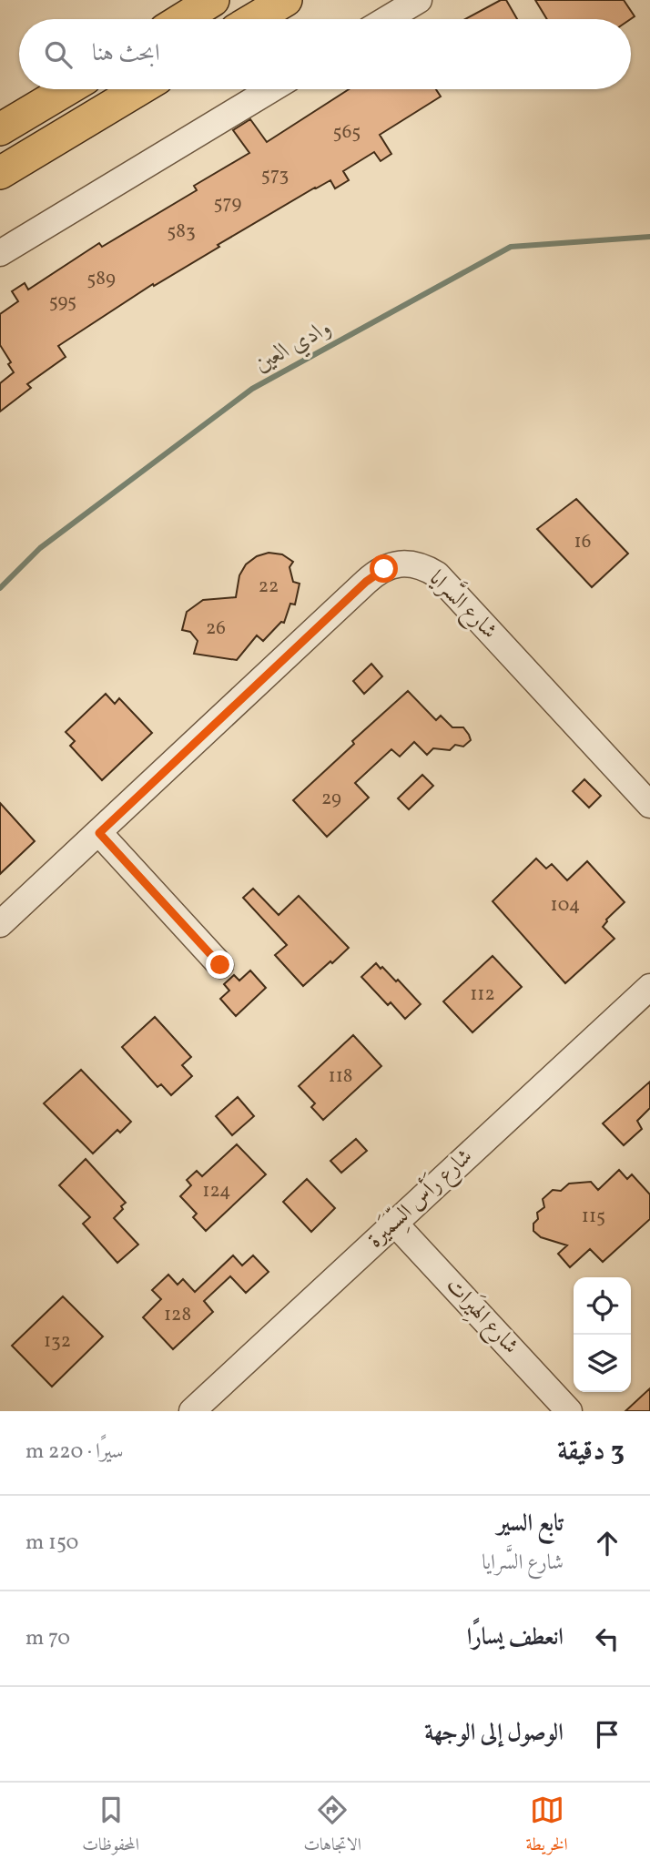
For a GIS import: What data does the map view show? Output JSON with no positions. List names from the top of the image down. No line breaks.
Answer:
{"streets":{"street":["شارع السَّرايا","شارع رَأس السِّمَيرة","شارع الهِيَرات"]},"crossings":[["شارع رَأس السِّمَيرة","شارع الهِيَرات"]],"water":["وادي العين"],"house_numbers":["565","573","579","583","589","595","16","22","26","29","104","112","118","124","115","128","132"],"page":{"search":"ابحث هنا","heading":["3 دقيقة","سيرًا · 220 m"],"list":[["تابع السير","شارع السَّرايا","150 m"],["انعطف يسارًا","70 m"],"الوصول إلى الوجهة"],"nav":["الخريطة","الاتجاهات","المحفوظات"]}}
